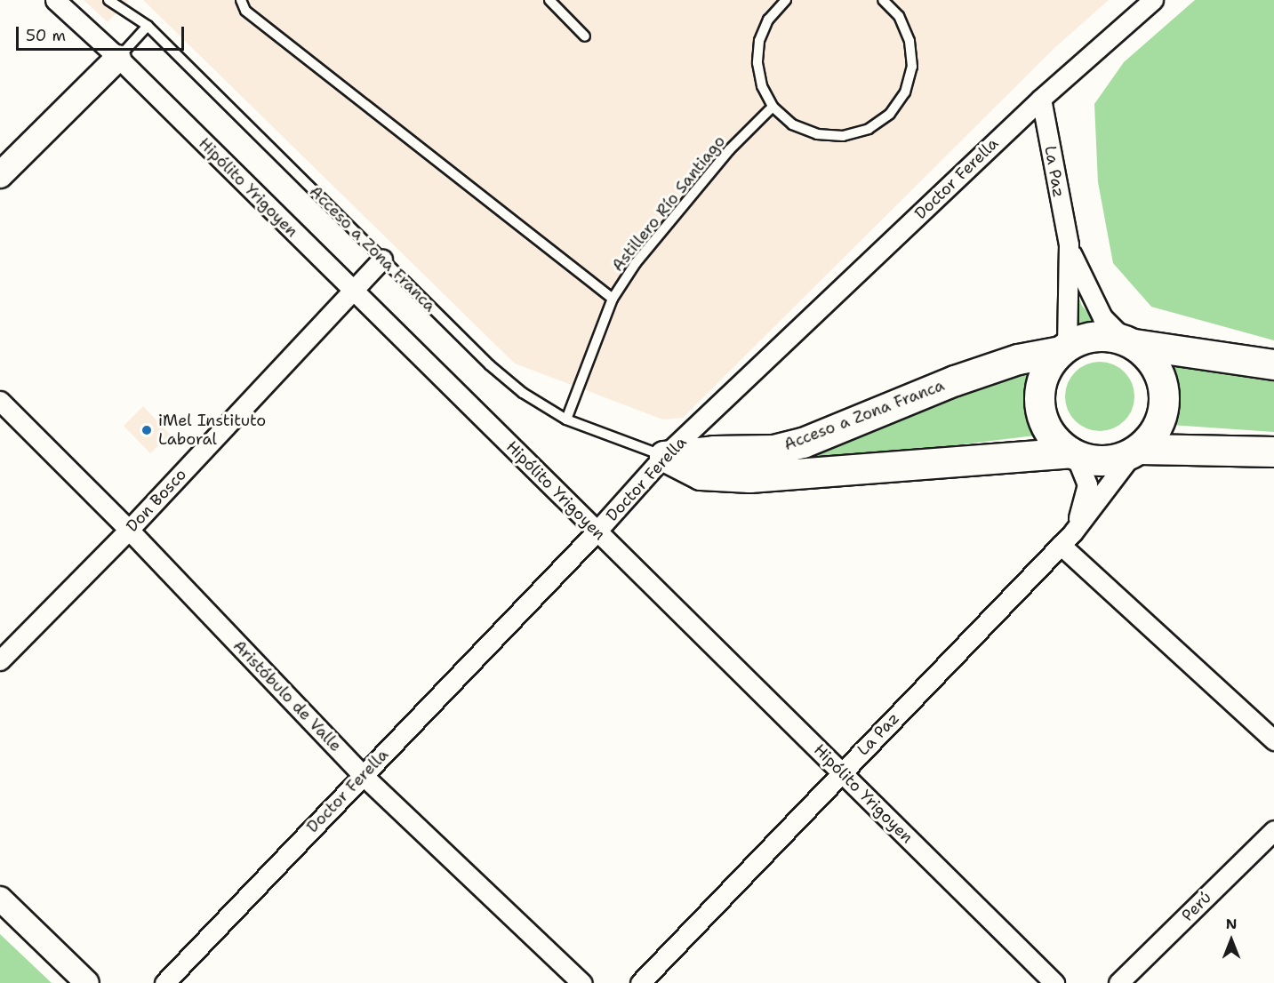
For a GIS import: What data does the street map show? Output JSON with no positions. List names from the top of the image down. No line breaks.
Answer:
{"streets":{"main road":["Acceso a Zona Franca"],"street":["La Paz","Doctor Ferella","Hipólito Yrigoyen","Don Bosco","Aristóbulo de Valle","Perú"],"lane":["Astillero Río Santiago"]},"crossings":[["La Paz","Doctor Ferella"],["La Paz","Hipólito Yrigoyen"],["La Paz","Acceso a Zona Franca"],["Doctor Ferella","Hipólito Yrigoyen"],["Doctor Ferella","Acceso a Zona Franca"],["Doctor Ferella","Aristóbulo de Valle"],["Hipólito Yrigoyen","Don Bosco"],["Astillero Río Santiago","Acceso a Zona Franca"],["Acceso a Zona Franca","Don Bosco"],["Don Bosco","Aristóbulo de Valle"]],"places":["iMel Instituto Laboral"],"scale_bar":"50 m","north":"top"}
